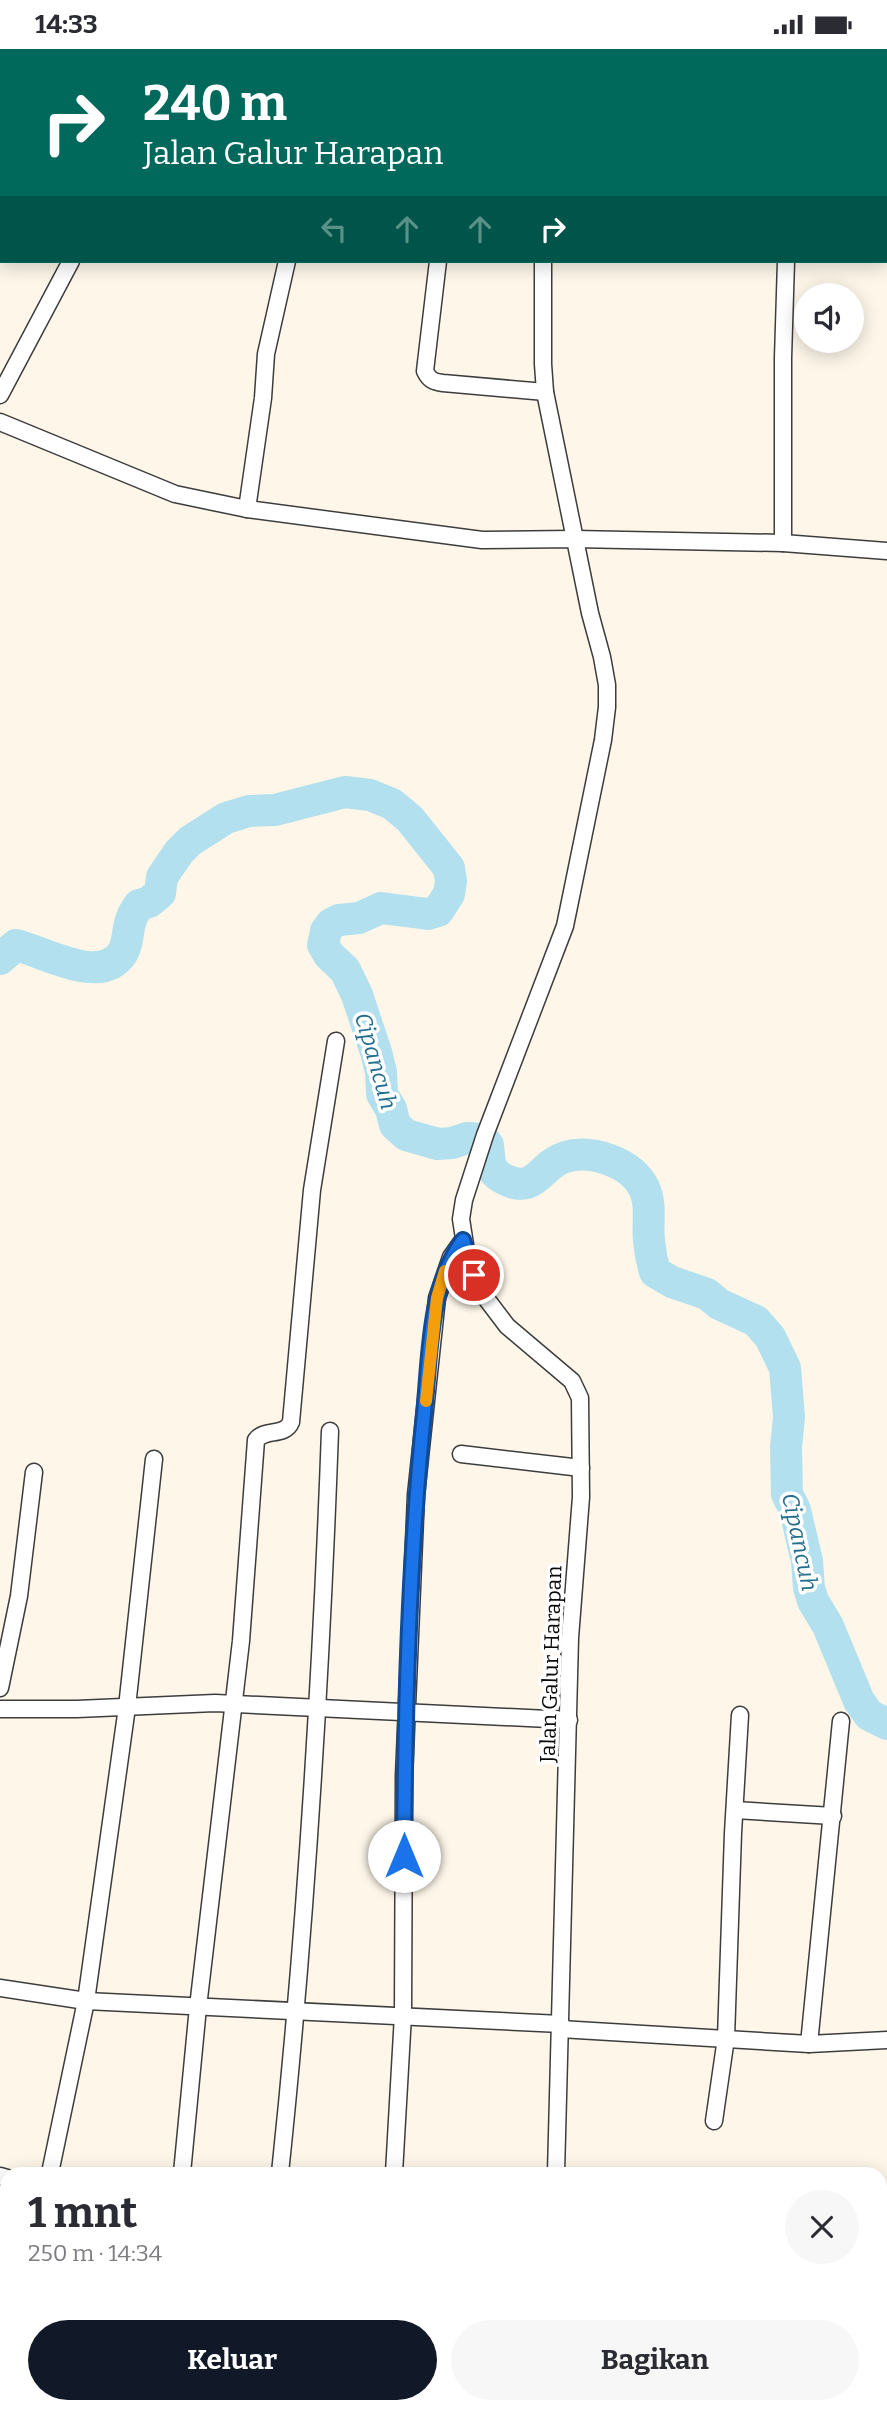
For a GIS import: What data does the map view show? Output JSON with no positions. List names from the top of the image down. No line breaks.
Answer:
{"streets":{"street":["Jalan Galur Harapan"]},"water":["Cipancuh"],"page":{"status":"14:33","turn":["240 m","Jalan Galur Harapan"],"heading":["1 mnt","250 m · 14:34"],"buttons":["Keluar","Bagikan"]}}
